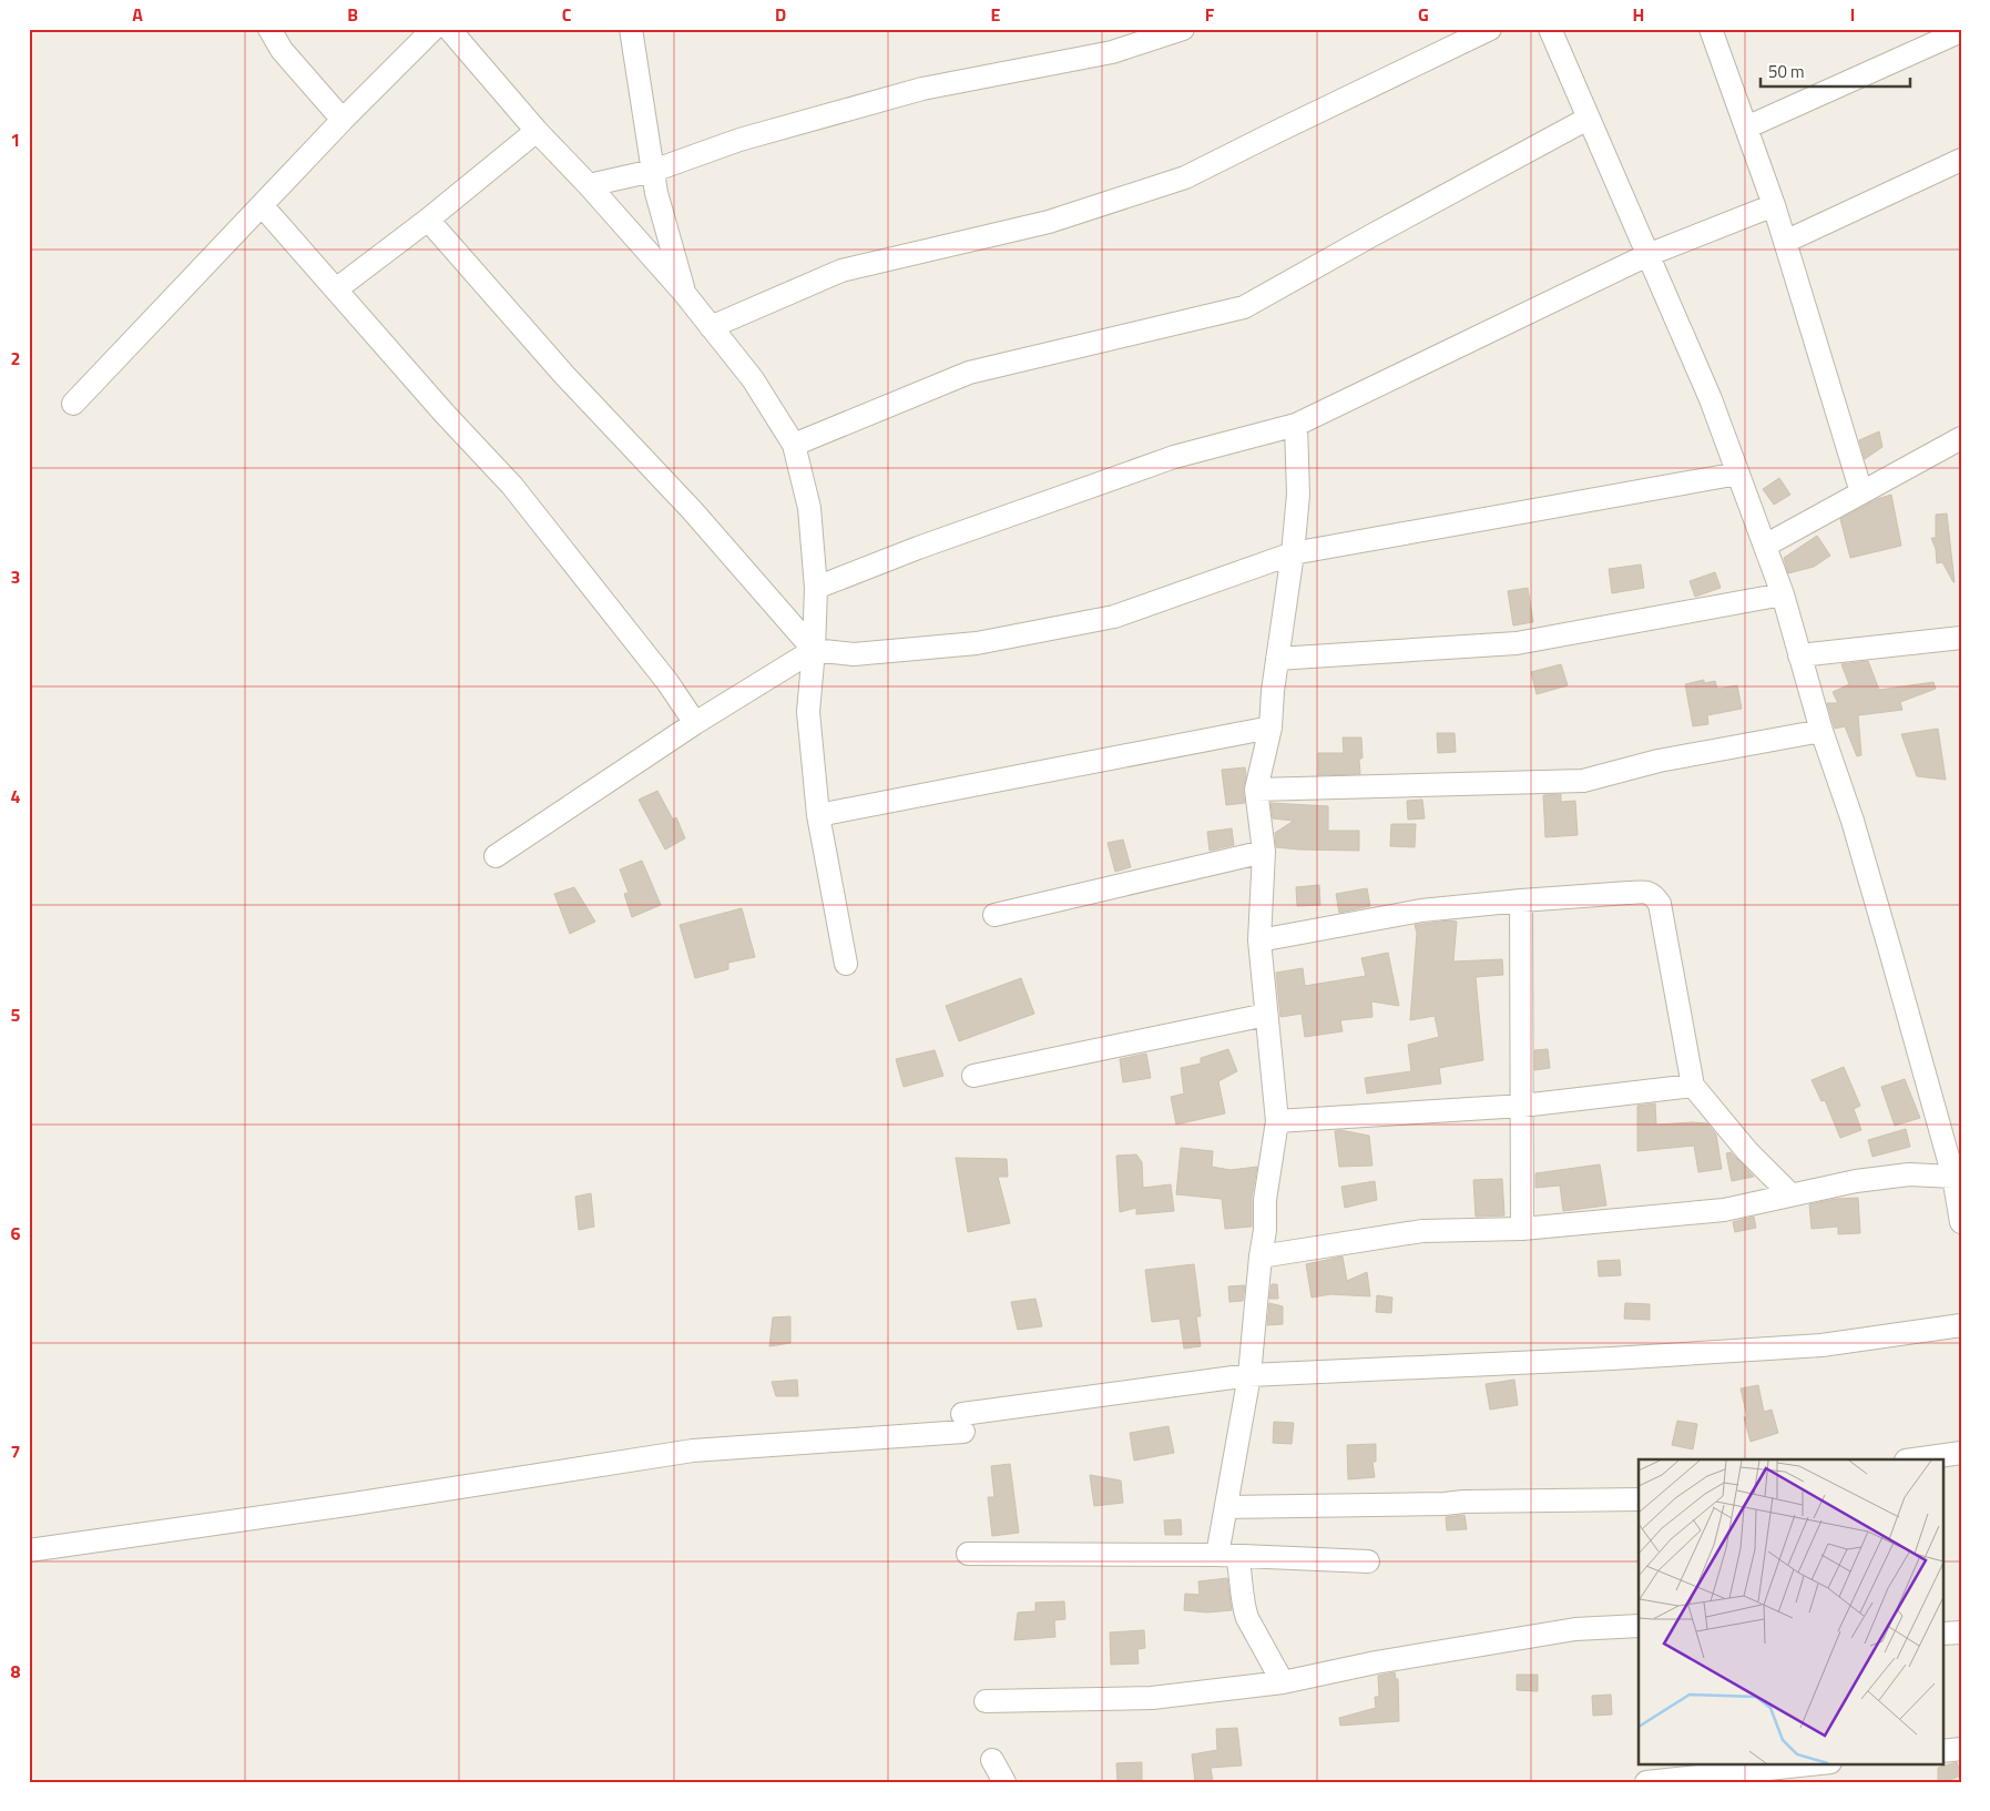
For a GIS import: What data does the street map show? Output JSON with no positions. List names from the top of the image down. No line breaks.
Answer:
{"scale_bar":"50 m","grid":{"columns":["A","B","C","D","E","F","G","H","I"],"rows":["1","2","3","4","5","6","7","8"]}}
